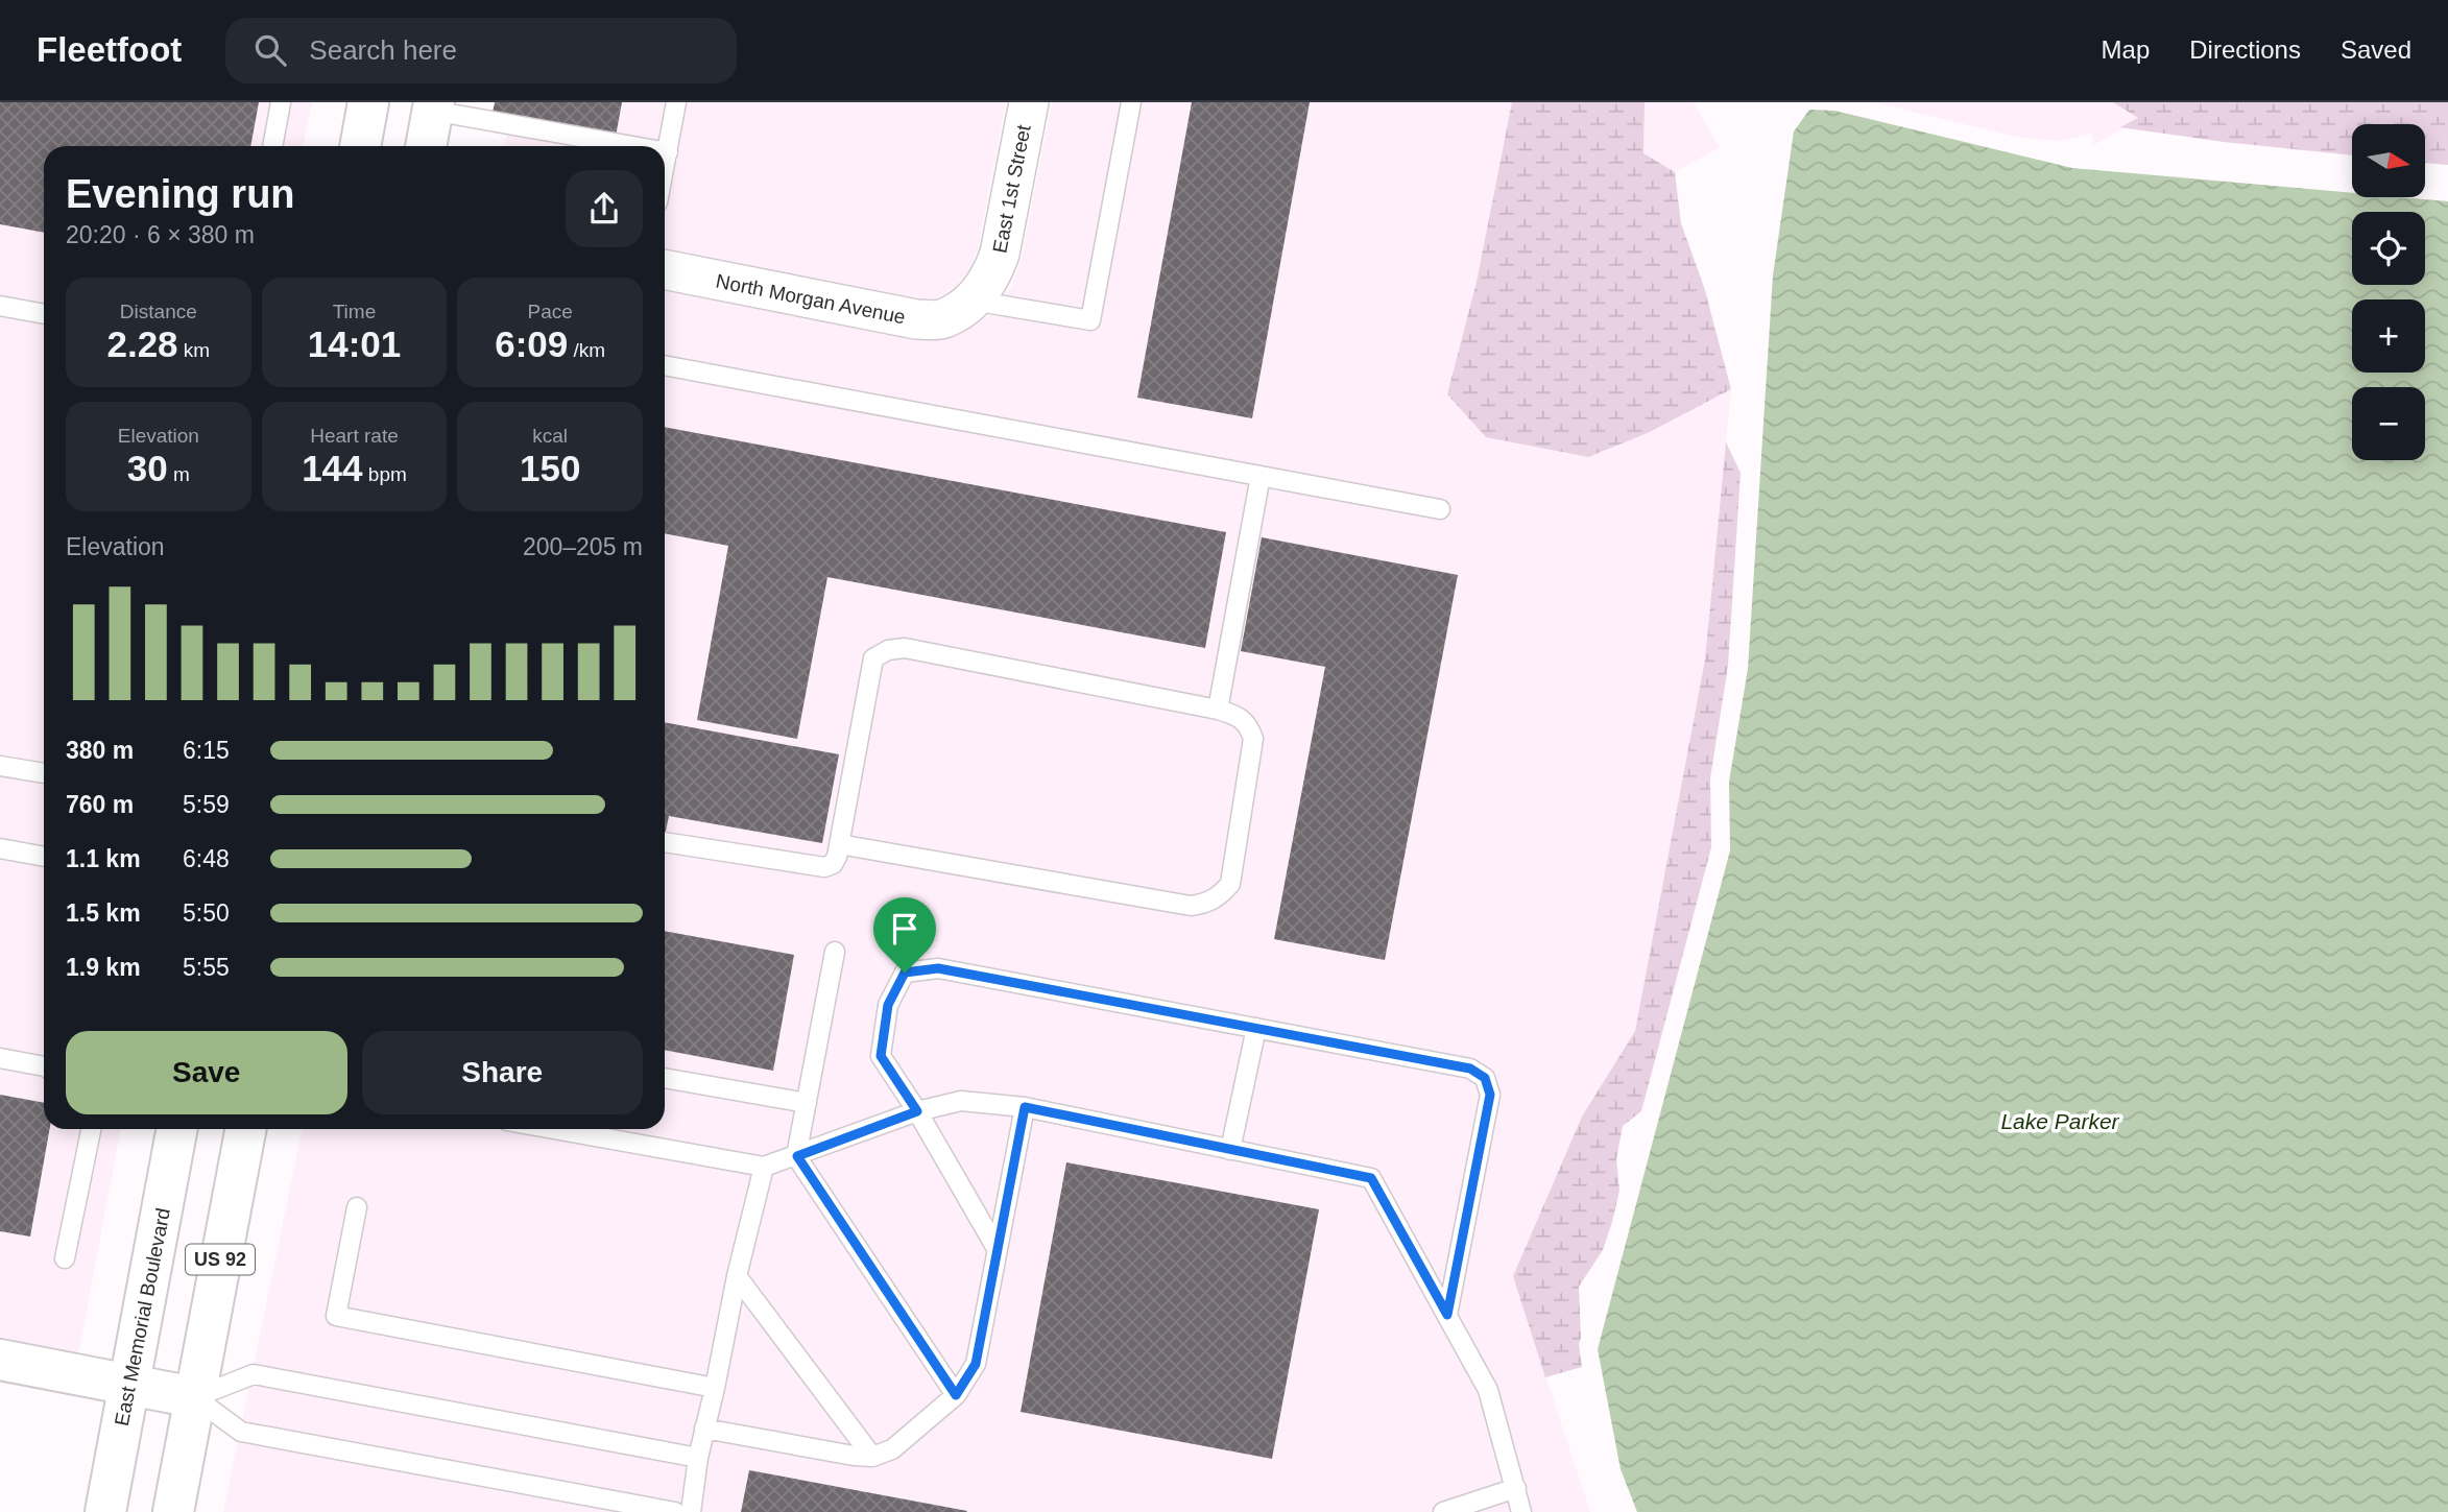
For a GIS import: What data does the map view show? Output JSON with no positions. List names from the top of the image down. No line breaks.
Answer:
{"streets":{"main road":["US 92","East Memorial Boulevard"],"street":["East 1st Street","North Morgan Avenue"]},"crossings":[["East 1st Street","North Morgan Avenue"]],"water":["Lake Parker"],"north":"right","page":{"header":"Fleetfoot","search":"Search here","nav":["Map","Directions","Saved"],"map_buttons":["+","−"],"heading":["Evening run","20:20 · 6 × 380 m"],"stats":[["Distance","2.28 km"],["Time","14:01"],["Pace","6:09 /km"],["Elevation","30 m"],["Heart rate","144 bpm"],["kcal","150"]],"chart":["Elevation","200–205 m"],"list":[{"name":"380 m","note":"6:15"},{"name":"760 m","note":"5:59"},{"name":"1.1 km","note":"6:48"},{"name":"1.5 km","note":"5:50"},{"name":"1.9 km","note":"5:55"}],"buttons":["Save","Share"]}}
